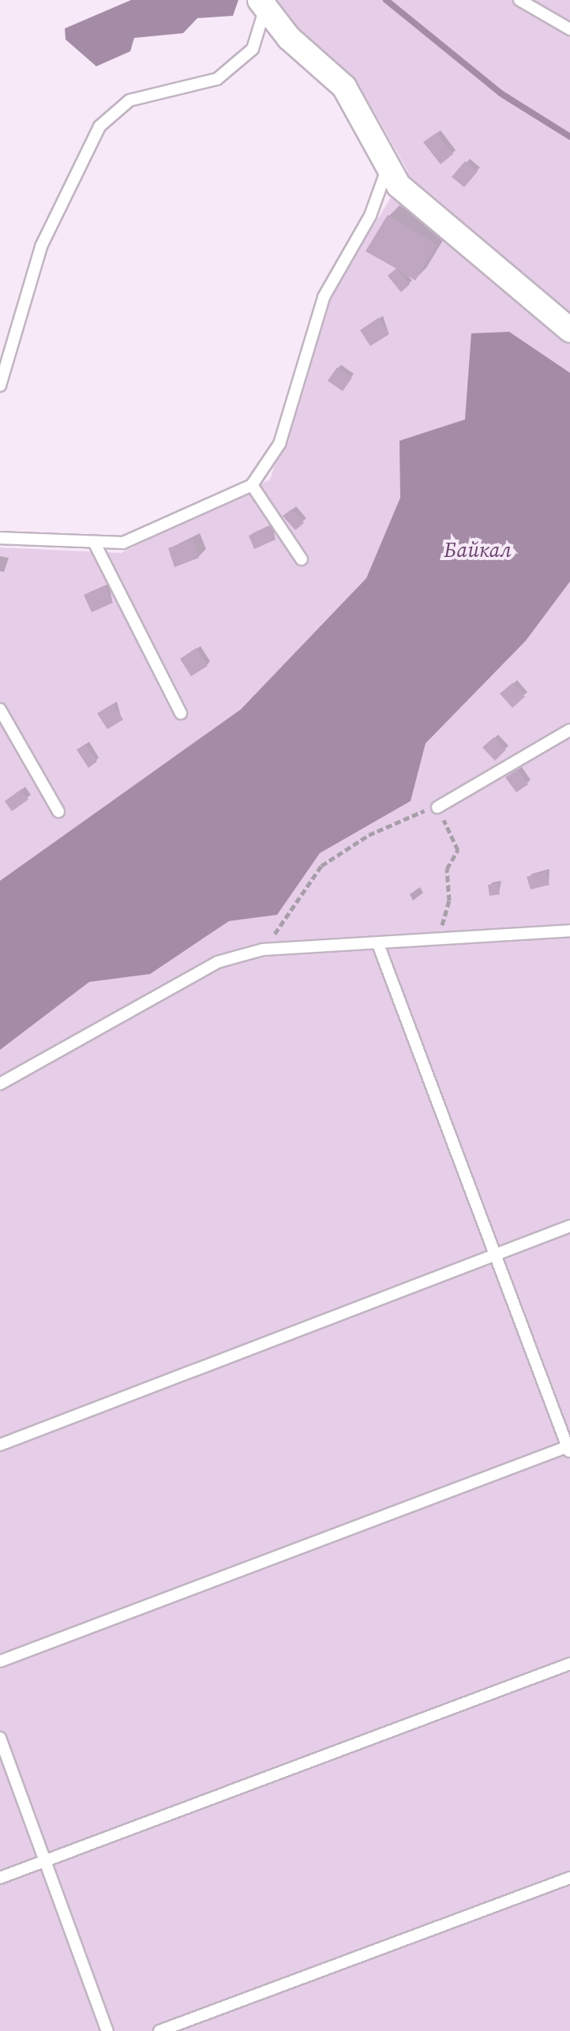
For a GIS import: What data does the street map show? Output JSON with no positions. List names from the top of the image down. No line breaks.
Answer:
{"water":["Байкал"]}
